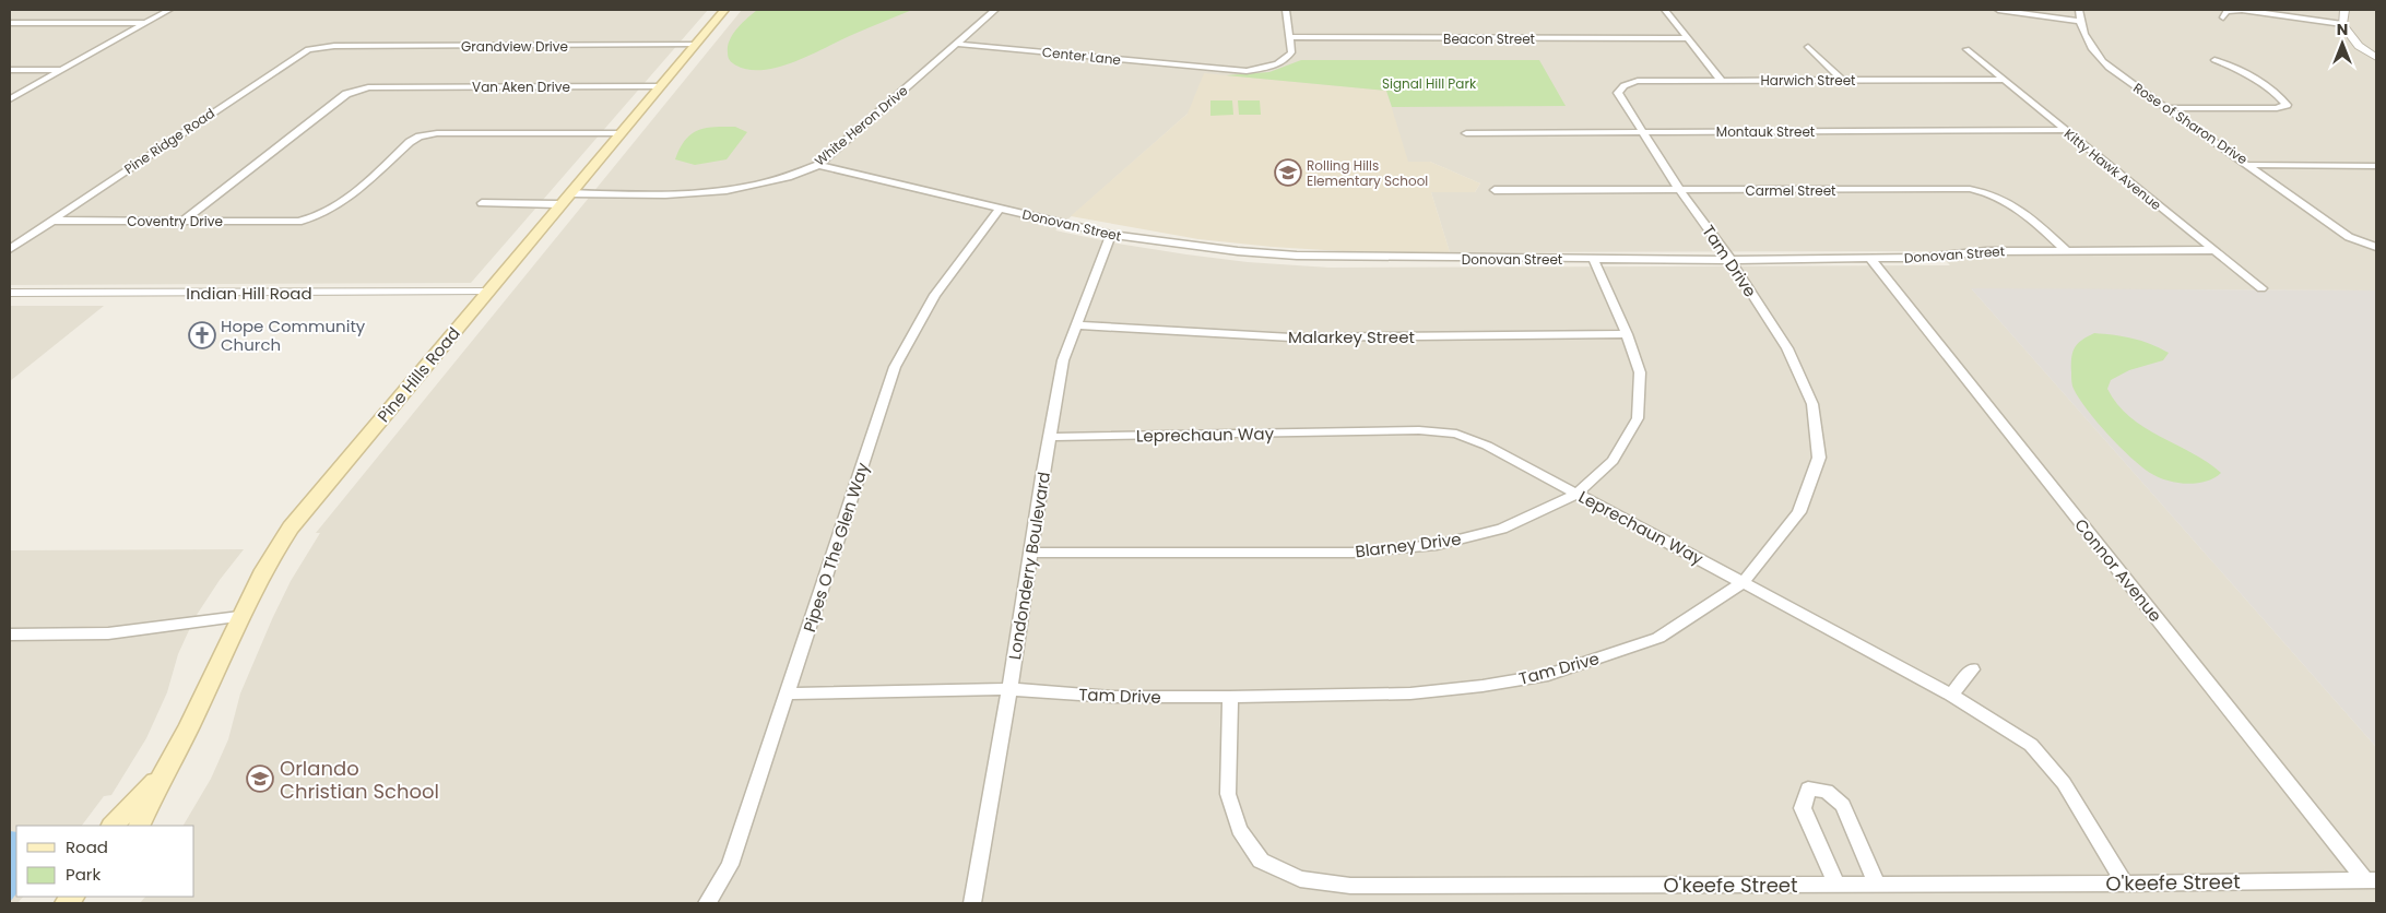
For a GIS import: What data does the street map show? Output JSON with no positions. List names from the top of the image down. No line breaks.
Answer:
{"streets":{"main road":["Pine Hills Road"],"street":["Beacon Street","Grandview Drive","Center Lane","Harwich Street","Van Aken Drive","Rose of Sharon Drive","White Heron Drive","Montauk Street","Pine Ridge Road","Kitty Hawk Avenue","Carmel Street","Coventry Drive","Donovan Street","Tam Drive","Indian Hill Road","Malarkey Street","Leprechaun Way","Blarney Drive","Pipes O The Glen Way","Londonderry Boulevard","Connor Avenue","O'keefe Street"]},"crossings":[["Beacon Street","Center Lane"],["Grandview Drive","Pine Ridge Road"],["Grandview Drive","Pine Hills Road"],["Center Lane","White Heron Drive"],["Harwich Street","Kitty Hawk Avenue"],["Harwich Street","Tam Drive"],["Van Aken Drive","Coventry Drive"],["Van Aken Drive","Pine Hills Road"],["White Heron Drive","Donovan Street"],["White Heron Drive","Pine Hills Road"],["Montauk Street","Kitty Hawk Avenue"],["Montauk Street","Tam Drive"],["Pine Ridge Road","Coventry Drive"],["Kitty Hawk Avenue","Donovan Street"],["Carmel Street","Donovan Street"],["Carmel Street","Tam Drive"],["Coventry Drive","Pine Hills Road"],["Donovan Street","Tam Drive"],["Donovan Street","Blarney Drive"],["Donovan Street","Pipes O The Glen Way"],["Donovan Street","Londonderry Boulevard"],["Donovan Street","Connor Avenue"],["Tam Drive","Leprechaun Way"],["Tam Drive","Pipes O The Glen Way"],["Tam Drive","Londonderry Boulevard"],["Tam Drive","O'keefe Street"],["Indian Hill Road","Pine Hills Road"],["Malarkey Street","Blarney Drive"],["Malarkey Street","Londonderry Boulevard"],["Leprechaun Way","Blarney Drive"],["Leprechaun Way","Londonderry Boulevard"],["Leprechaun Way","O'keefe Street"],["Blarney Drive","Londonderry Boulevard"],["Connor Avenue","O'keefe Street"]],"parks":["Signal Hill Park"],"places":{"school or university":["Rolling Hills Elementary School","Orlando Christian School"],"church":["Hope Community Church"]},"legend":["Road","Park"],"north":"top"}
